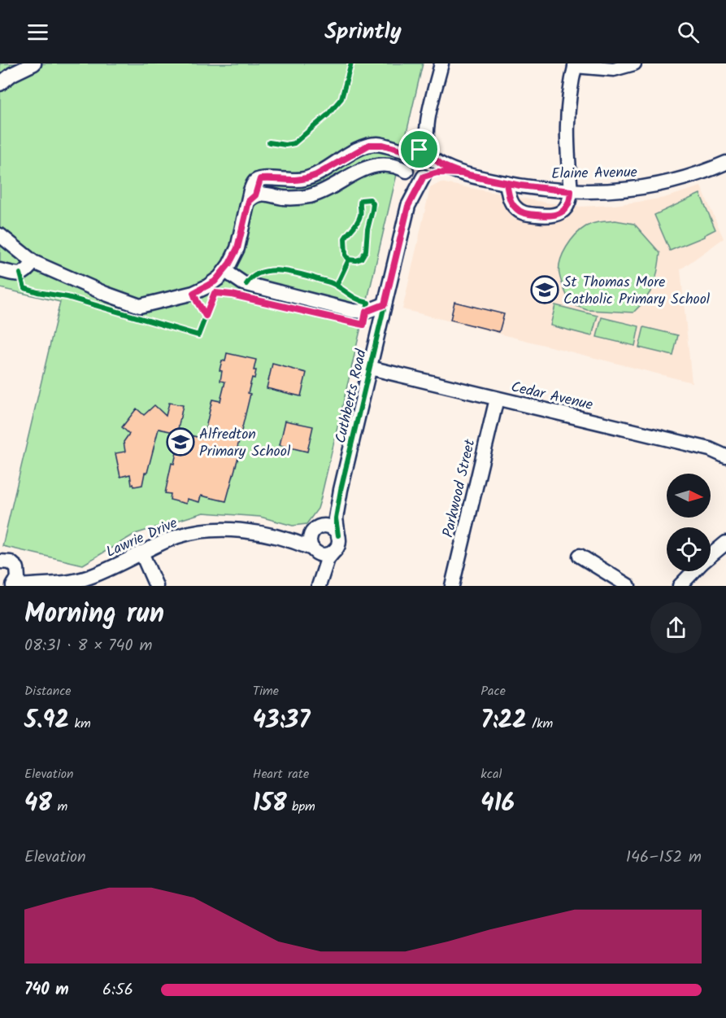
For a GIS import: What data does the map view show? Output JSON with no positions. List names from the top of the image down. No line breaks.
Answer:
{"streets":{"street":["Elaine Avenue","Cedar Avenue","Cuthberts Road","Parkwood Street","Lawrie Drive"]},"crossings":[["Elaine Avenue","Cuthberts Road"],["Cedar Avenue","Cuthberts Road"],["Cedar Avenue","Parkwood Street"],["Cuthberts Road","Lawrie Drive"]],"places":{"school or university":["St Thomas More Catholic Primary School","Alfredton Primary School"]},"north":"right","page":{"header":"Sprintly","heading":["Morning run","08:31 · 8 × 740 m"],"stats":[["Distance","5.92 km"],["Time","43:37"],["Pace","7:22 /km"],["Elevation","48 m"],["Heart rate","158 bpm"],["kcal","416"]],"chart":["Elevation","146–152 m"],"list":[{"name":"740 m","note":"6:56"}]}}
